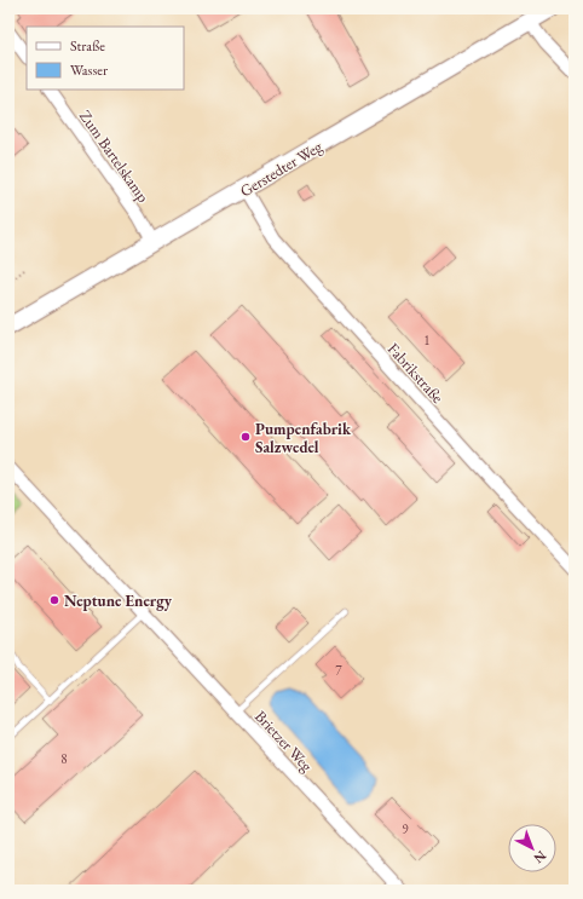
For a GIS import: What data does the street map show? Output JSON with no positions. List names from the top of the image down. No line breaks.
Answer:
{"streets":{"street":["Zum Bartelskamp","Gerstedter Weg","Fabrikstraße","Brietzer Weg"]},"crossings":[["Zum Bartelskamp","Gerstedter Weg"],["Gerstedter Weg","Fabrikstraße"]],"places":["Pumpenfabrik Salzwedel","Neptune Energy"],"house_numbers":["1","7","8","9"],"legend":["Straße","Wasser"],"north":"bottom right"}
